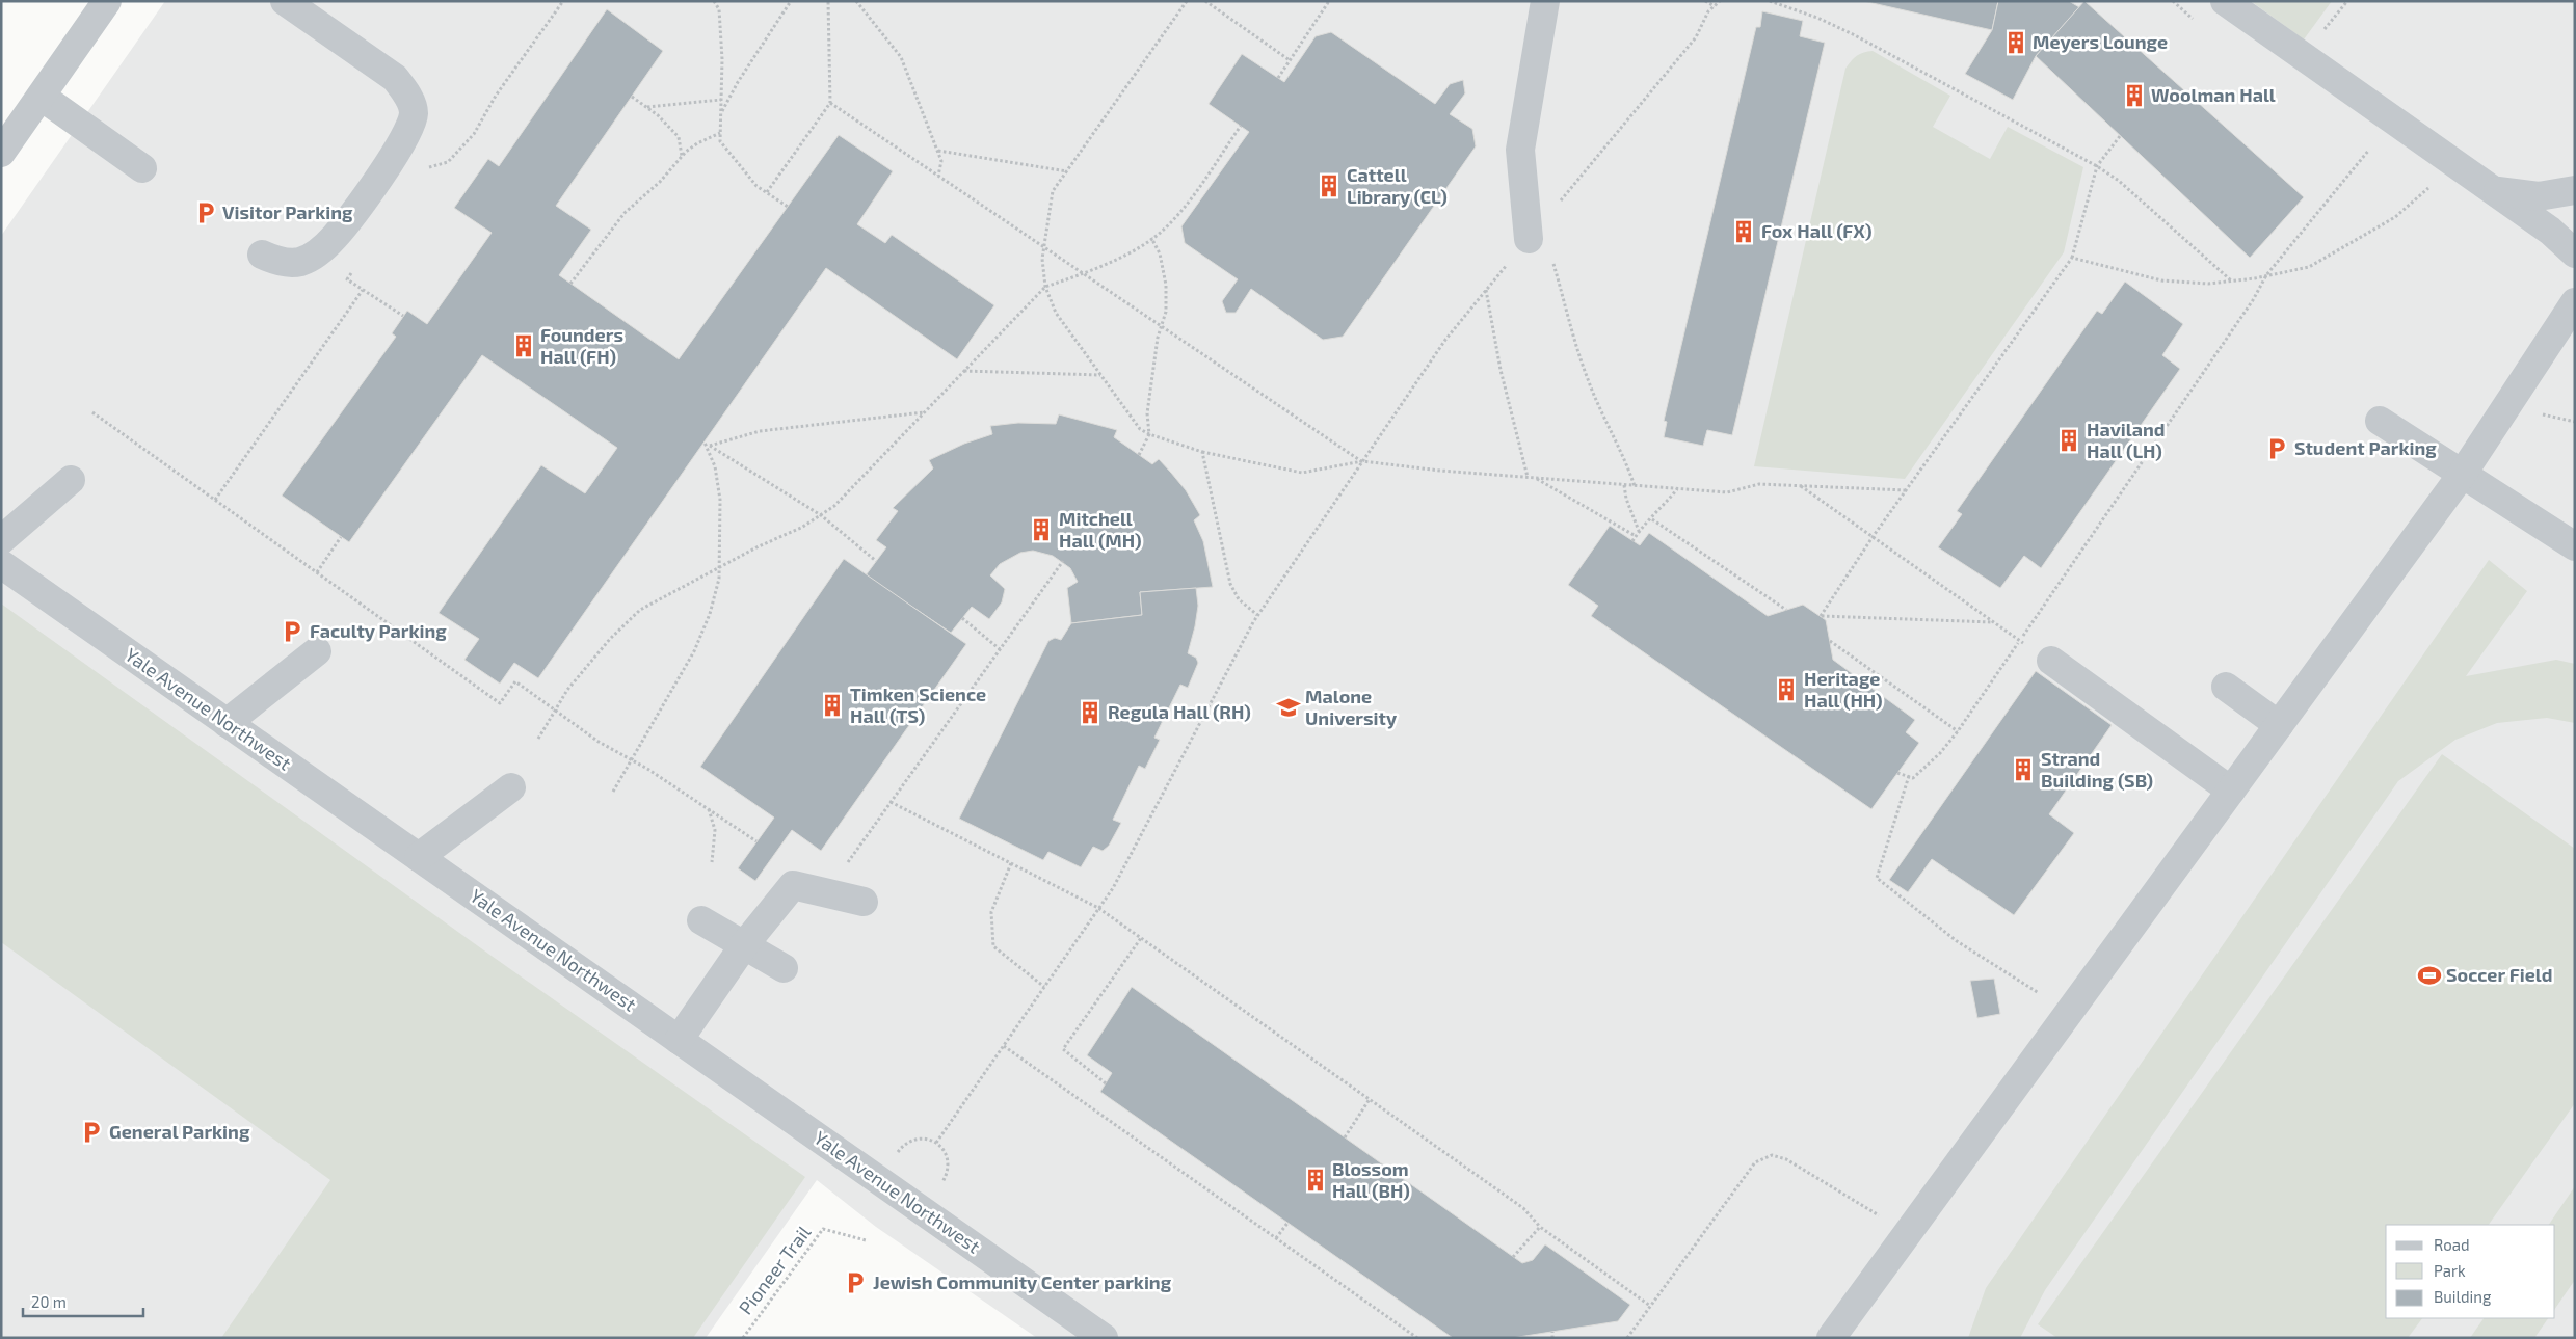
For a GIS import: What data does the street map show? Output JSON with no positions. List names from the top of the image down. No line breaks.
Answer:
{"streets":{"street":["Yale Avenue Northwest"],"path":["Pioneer Trail"]},"places":{"building":["Meyers Lounge","Woolman Hall","Cattell Library (CL)","Fox Hall (FX)","Founders Hall (FH)","Haviland Hall (LH)","Mitchell Hall (MH)","Heritage Hall (HH)","Timken Science Hall (TS)","Regula Hall (RH)","Strand Building (SB)","Blossom Hall (BH)"],"parking":["Visitor Parking","Student Parking","Faculty Parking","General Parking","Jewish Community Center parking"],"school or university":["Malone University"],"sports":["Soccer Field"]},"legend":["Road","Park","Building"],"scale_bar":"20 m"}
